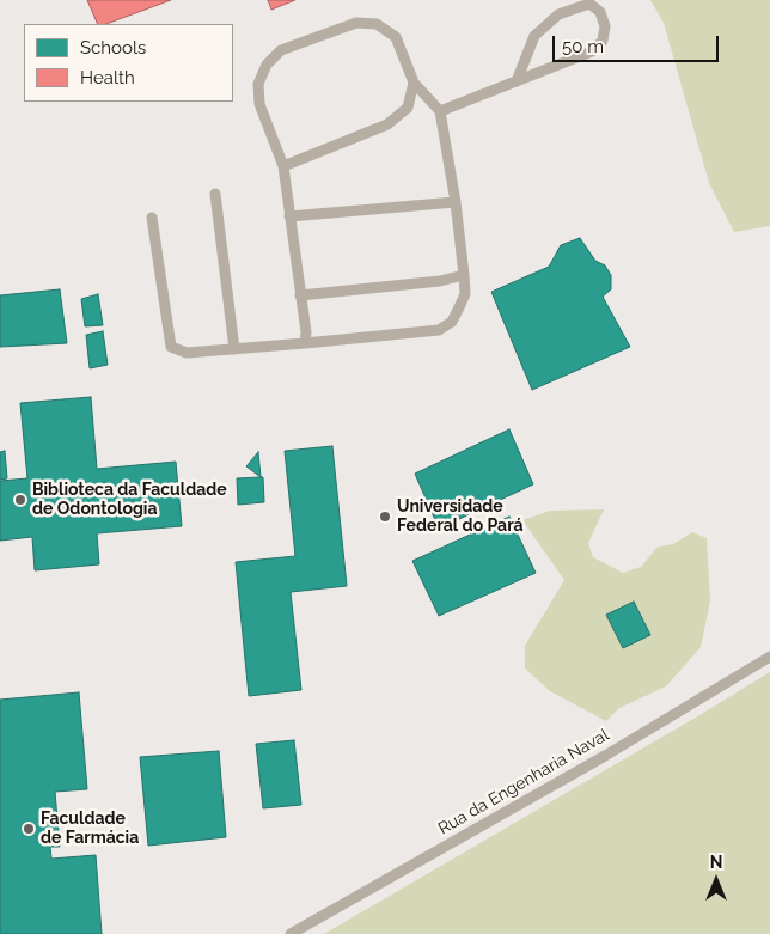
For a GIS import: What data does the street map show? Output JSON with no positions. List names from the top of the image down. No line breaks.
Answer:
{"streets":{"lane":["Rua da Engenharia Naval"]},"places":["Biblioteca da Faculdade de Odontologia","Universidade Federal do Pará","Faculdade de Farmácia"],"legend":["Schools","Health"],"scale_bar":"50 m","north":"top"}
